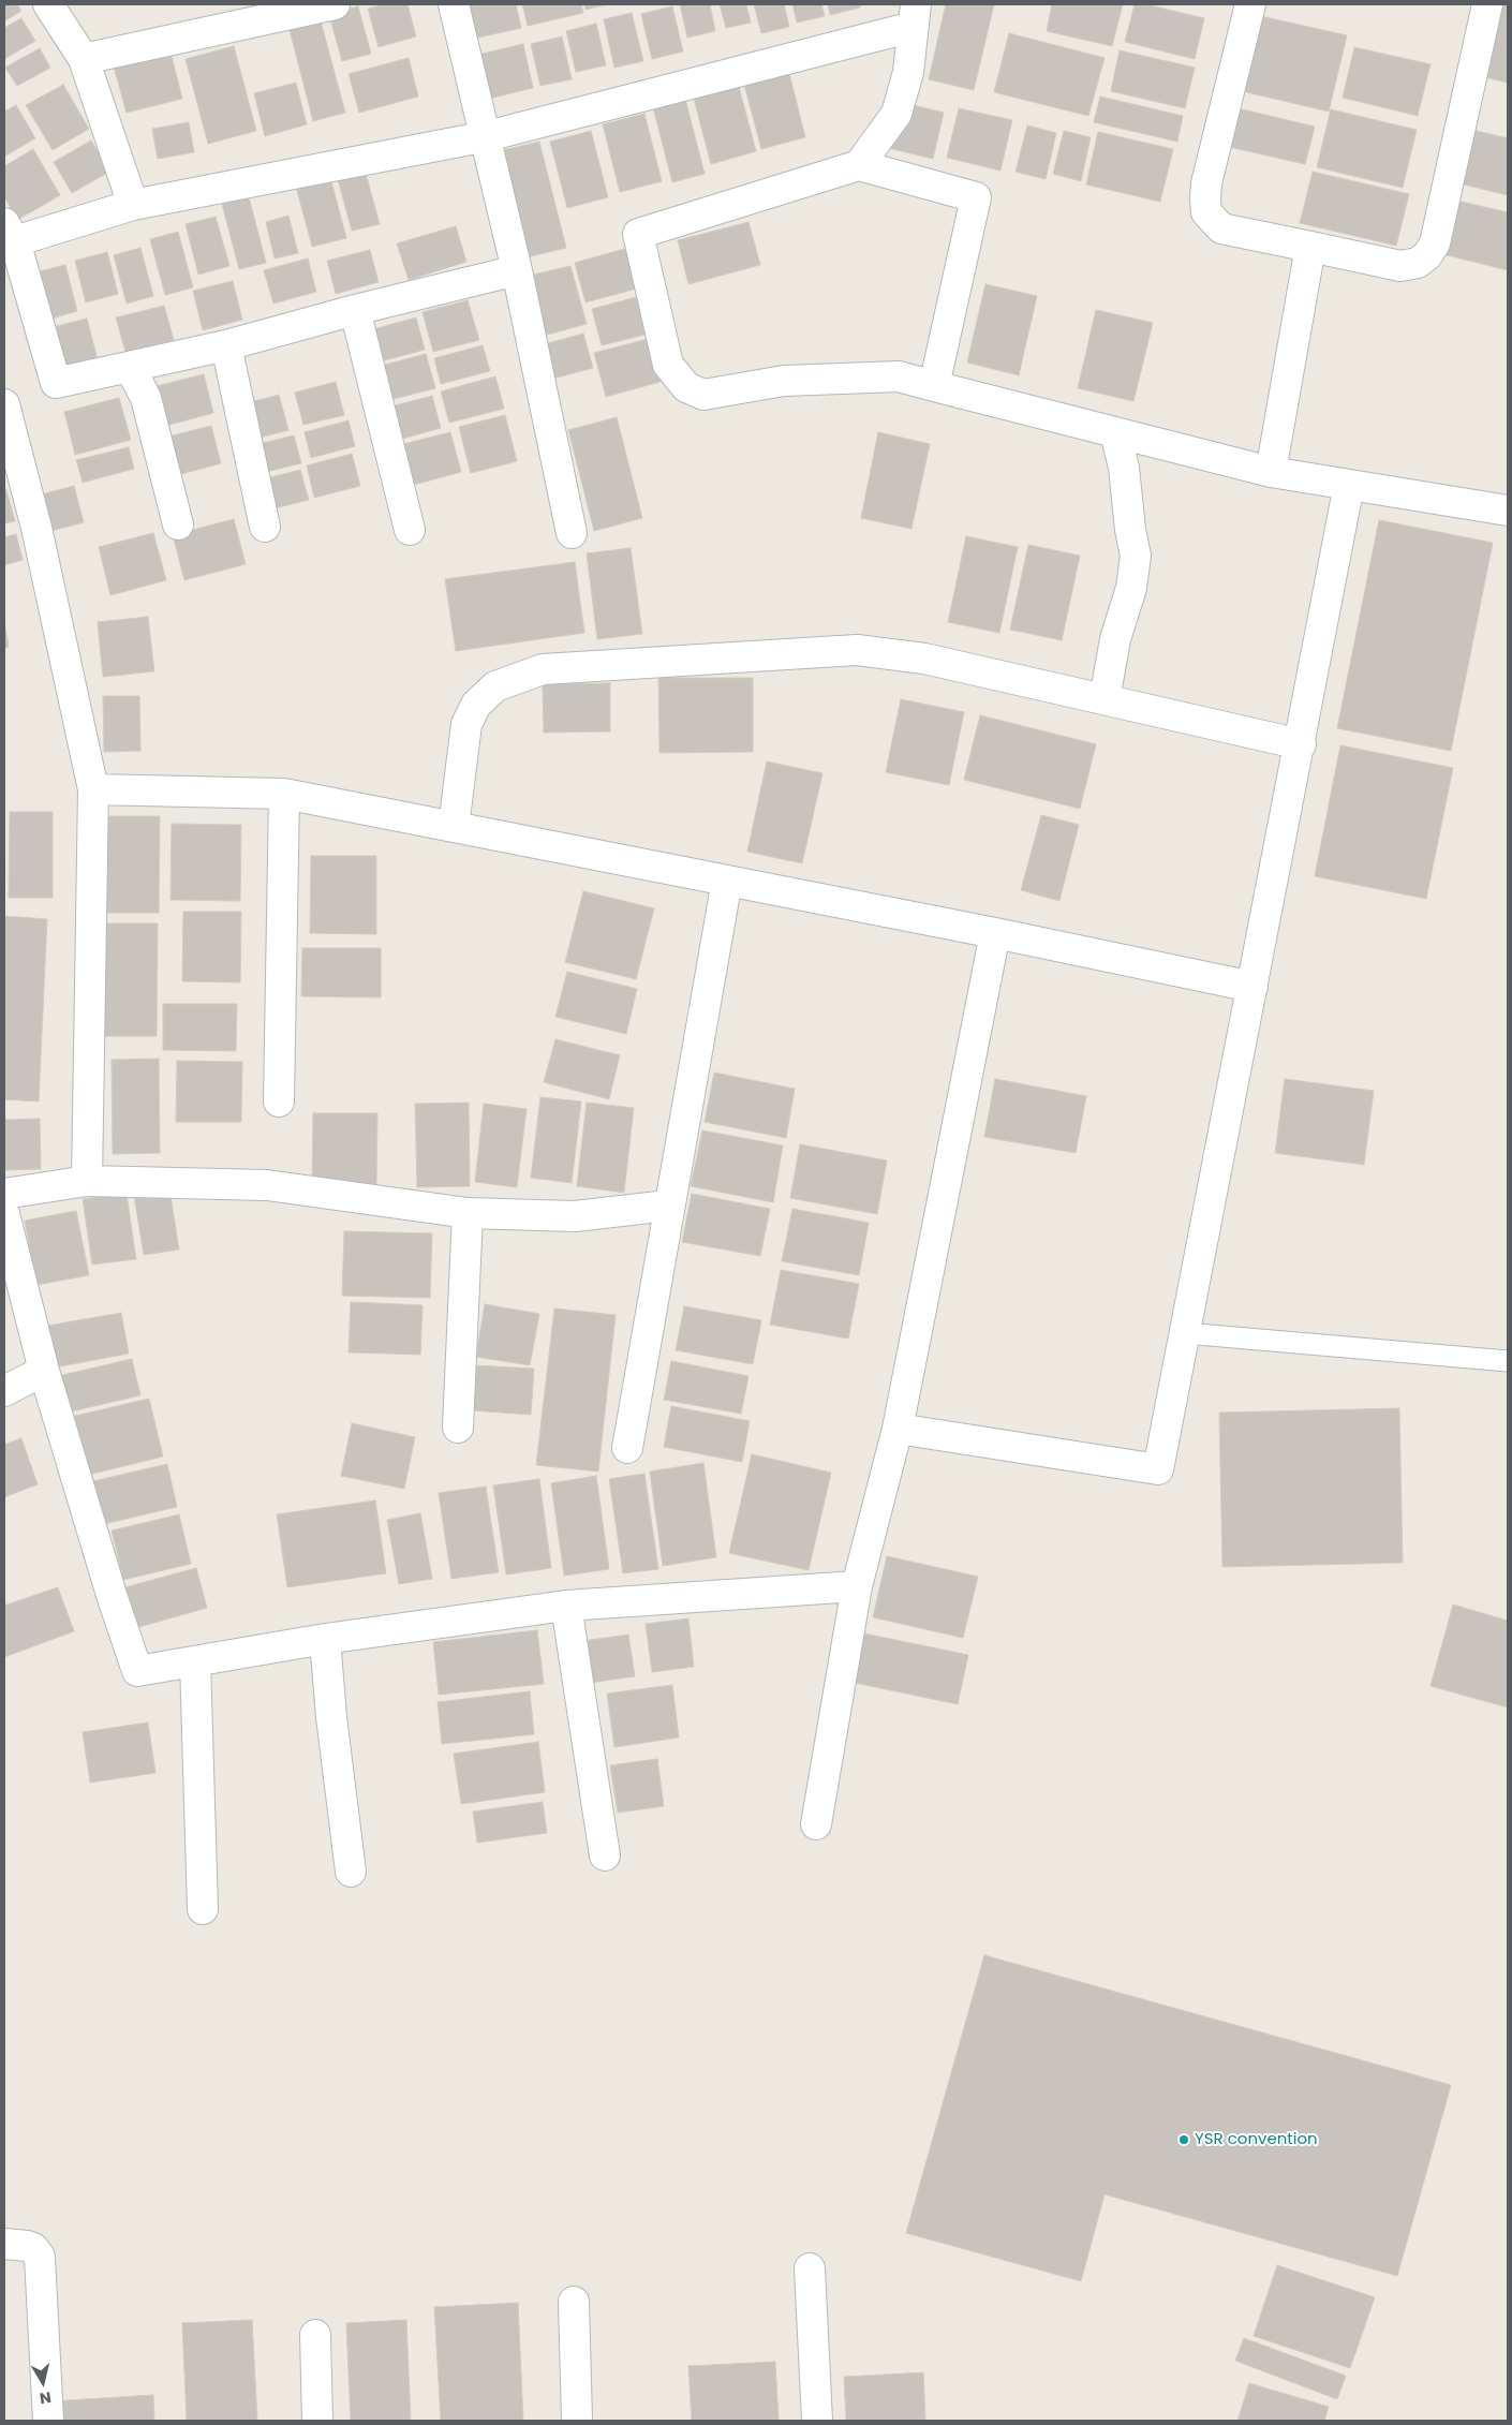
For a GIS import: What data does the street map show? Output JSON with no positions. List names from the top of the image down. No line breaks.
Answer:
{"places":["YSR convention"],"north":"bottom"}
